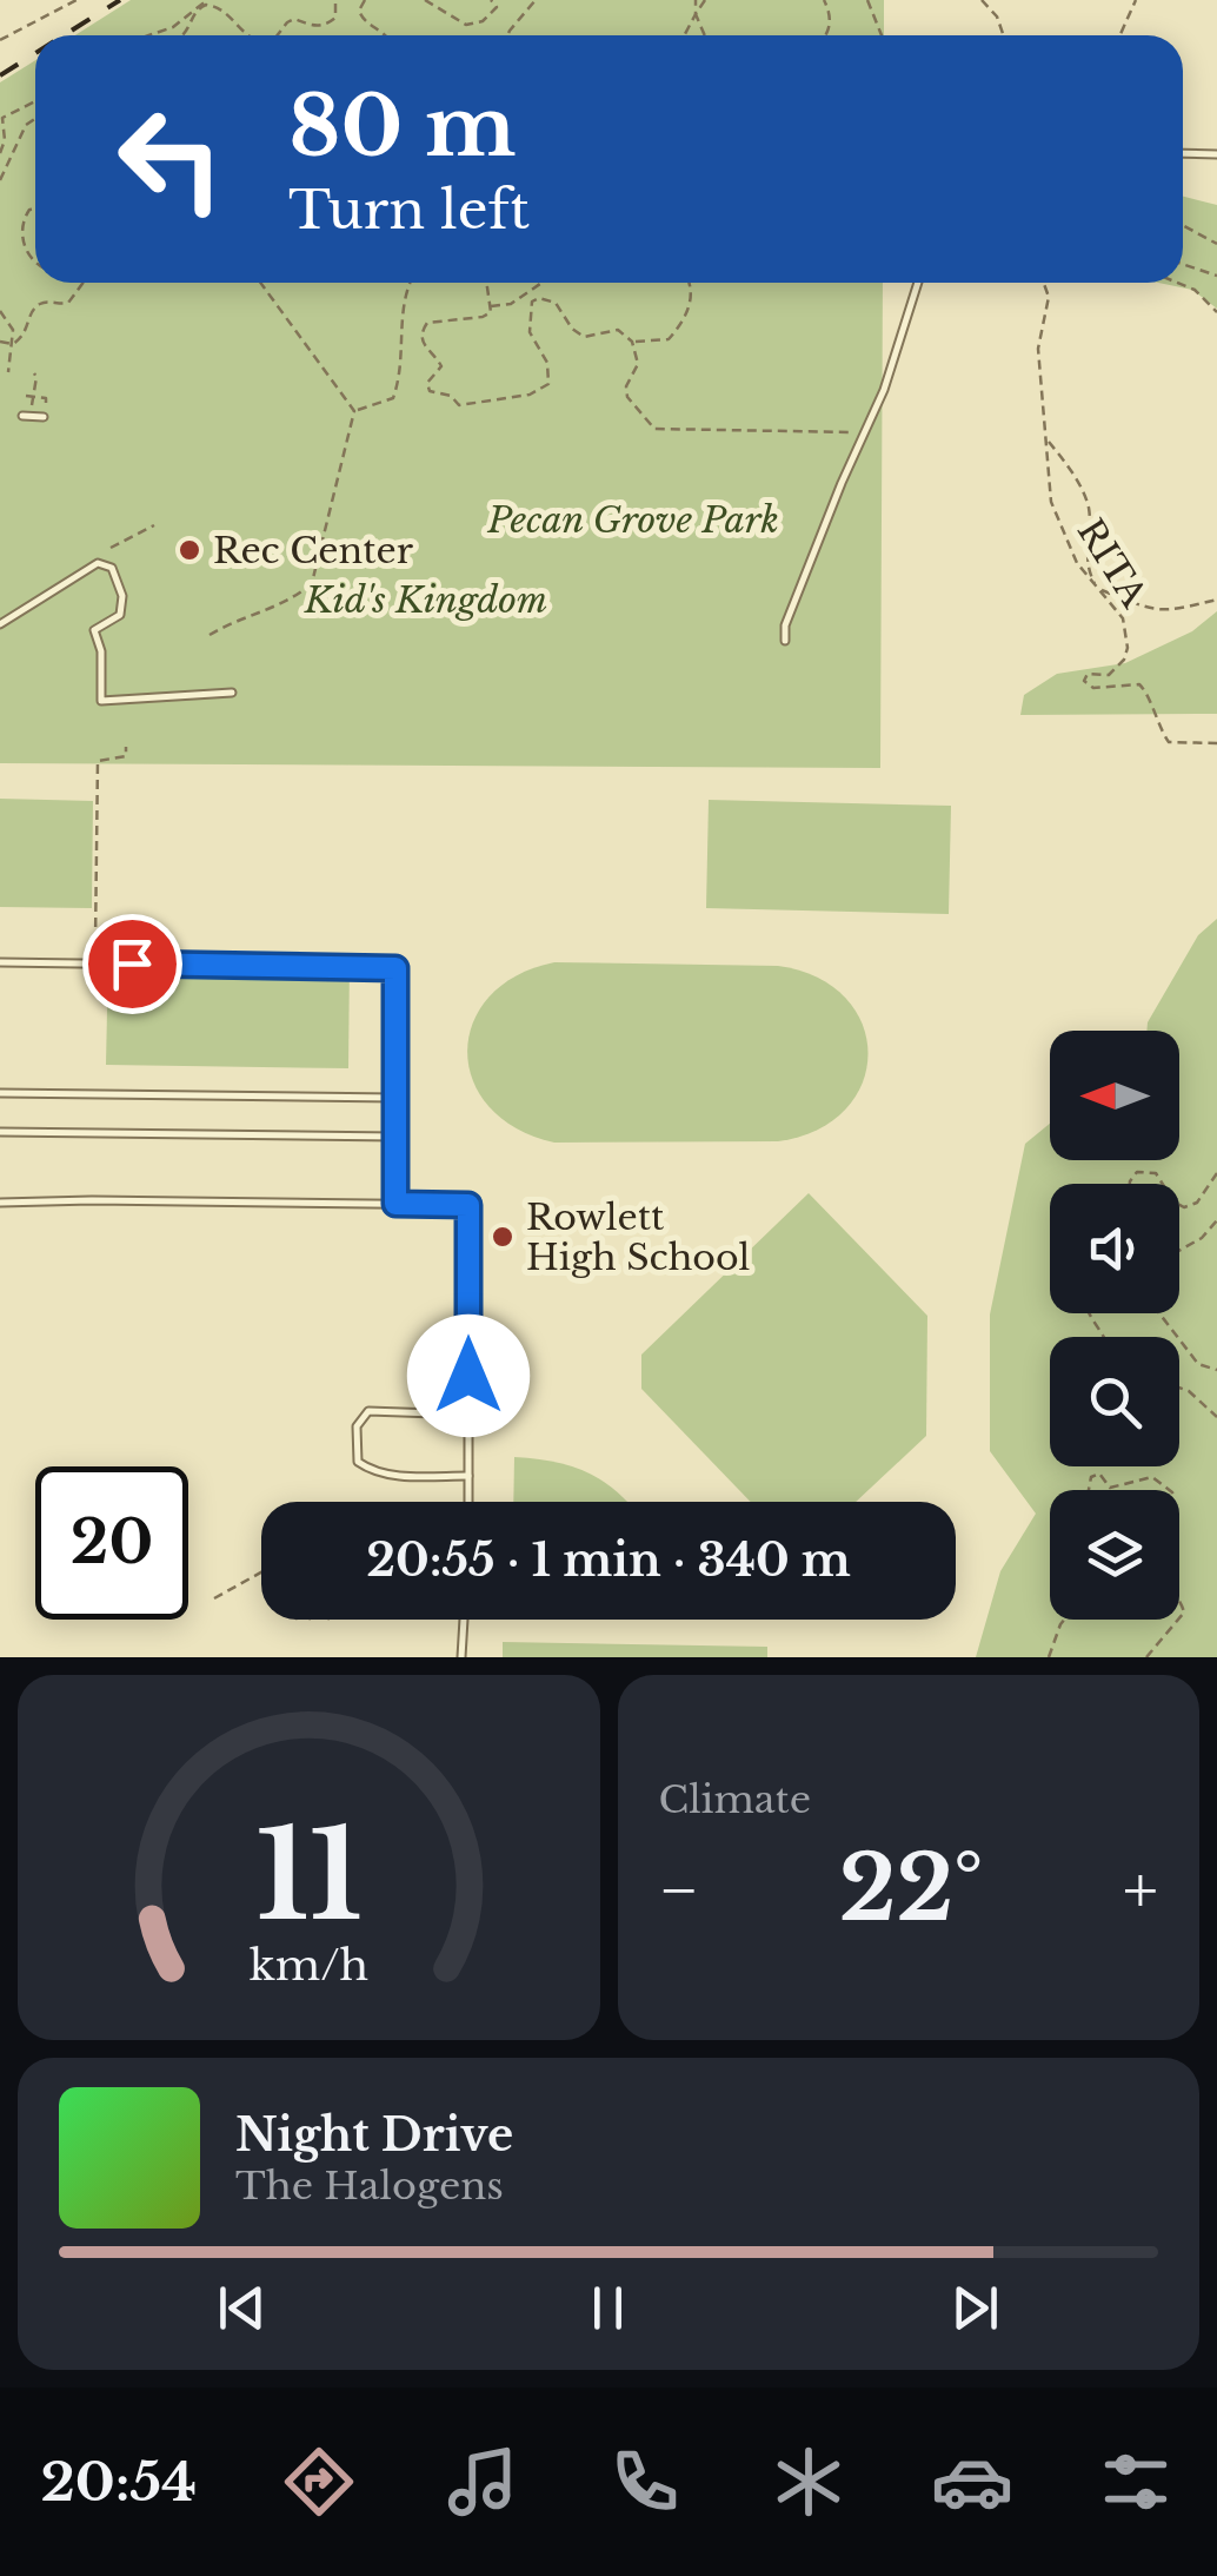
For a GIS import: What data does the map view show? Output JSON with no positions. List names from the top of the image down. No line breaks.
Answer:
{"streets":{"path":["RITA"]},"parks":["Pecan Grove Park","Kid's Kingdom"],"places":["Rec Center","Rowlett High School"],"north":"left","page":{"turn":["80 m","Turn left"],"limit":"20","trip":"20:55 · 1 min · 340 m","tile":"Climate","heat":["−","22°","+"],"song":["Night Drive","The Halogens"],"tabs":"20:54","gauge":["11","km/h"]}}
